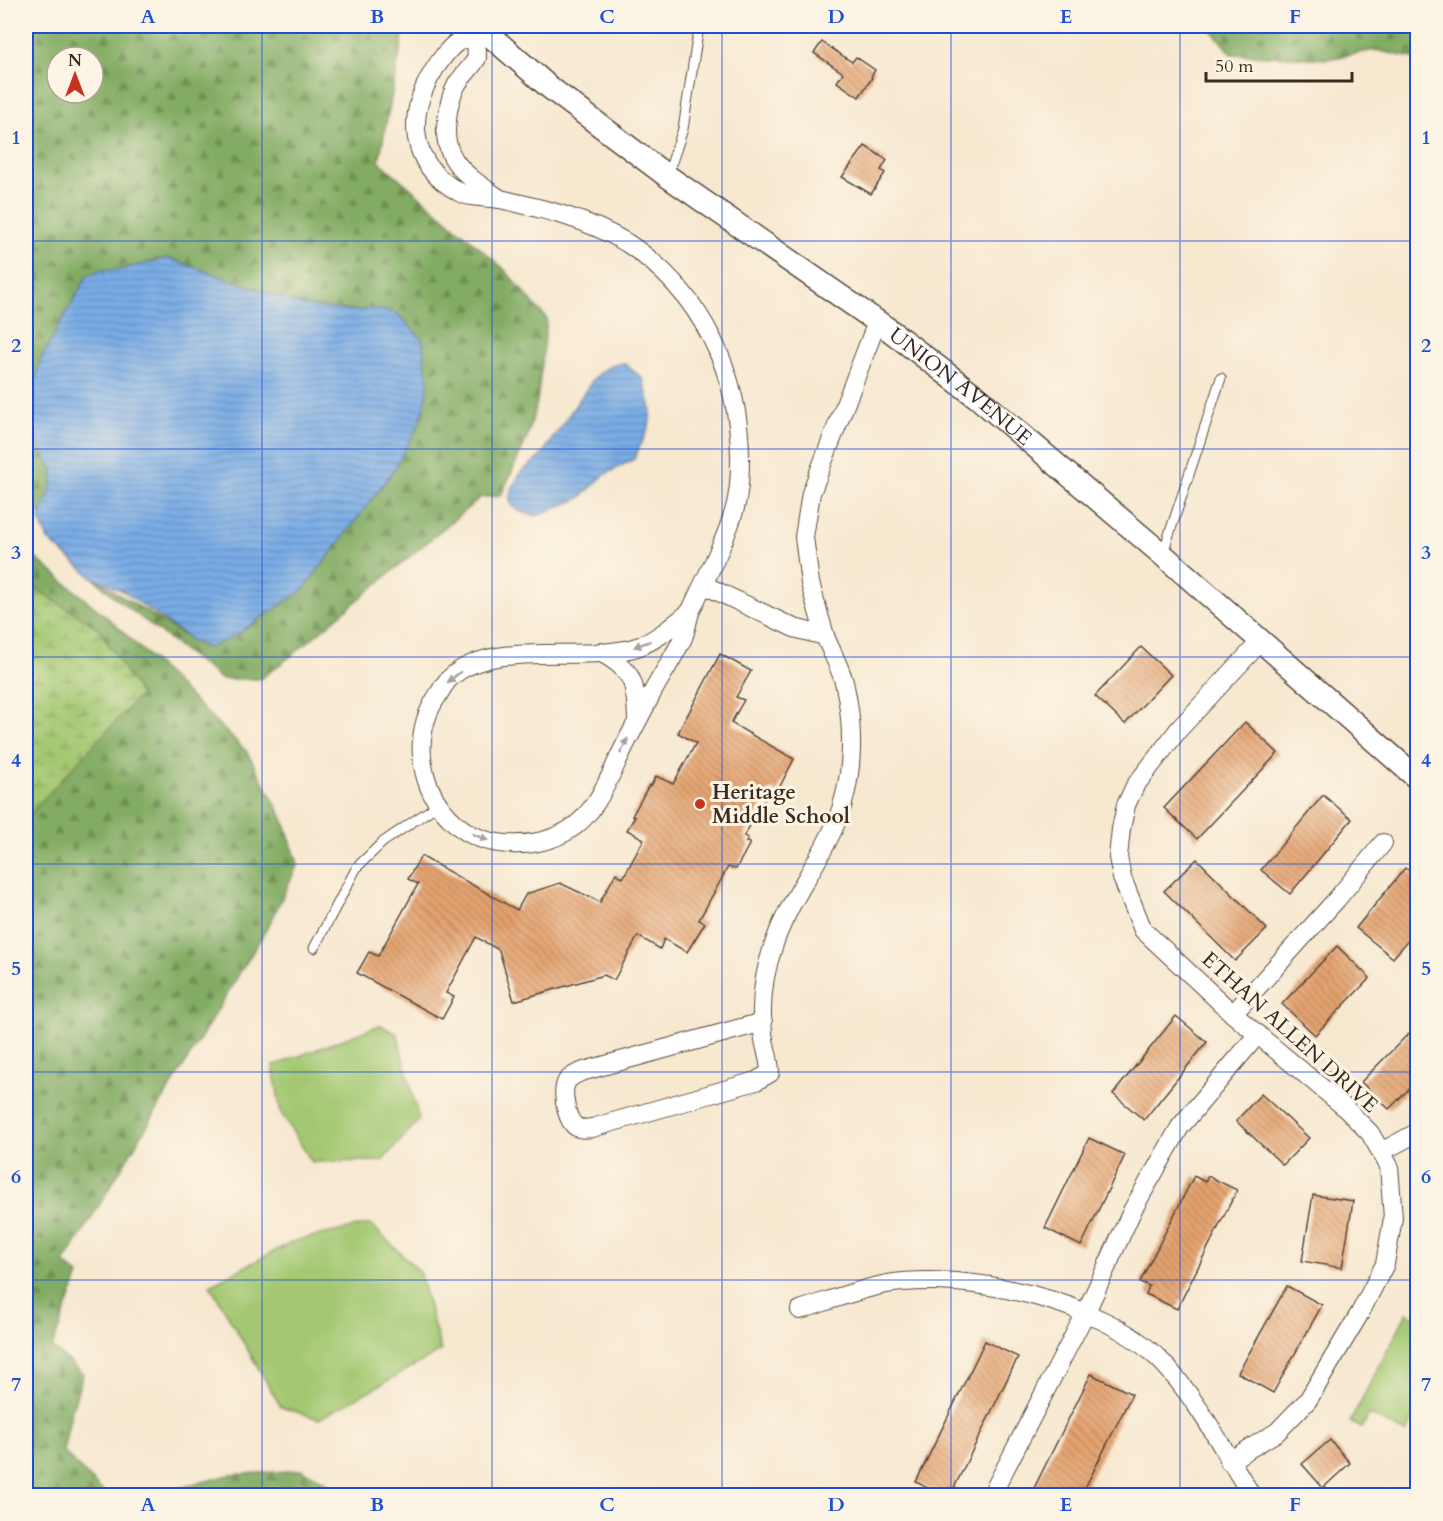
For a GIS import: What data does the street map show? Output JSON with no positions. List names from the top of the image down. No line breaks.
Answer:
{"streets":{"street":["UNION AVENUE","ETHAN ALLEN DRIVE"]},"crossings":[["UNION AVENUE","ETHAN ALLEN DRIVE"]],"places":["Heritage Middle School"],"scale_bar":"50 m","north":"top","grid":{"columns":["A","B","C","D","E","F"],"rows":["1","2","3","4","5","6","7"]}}
